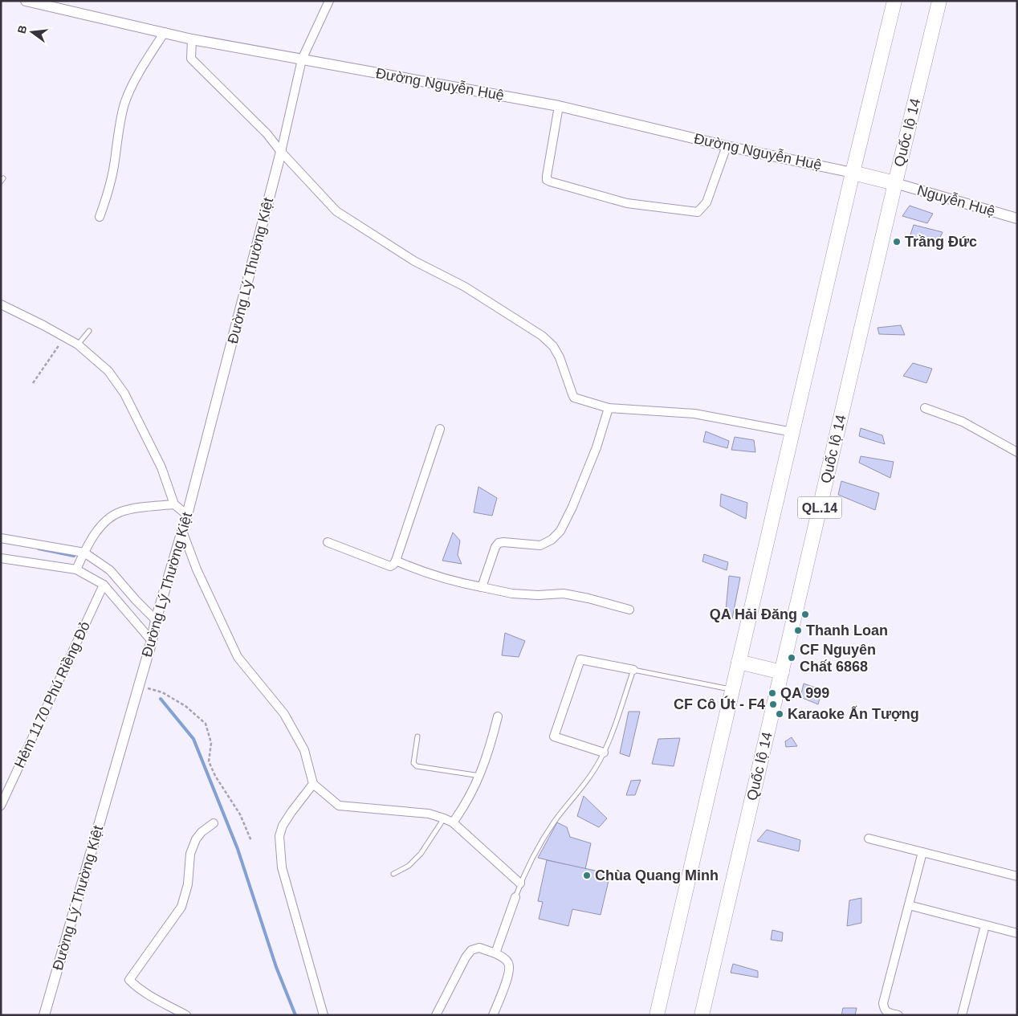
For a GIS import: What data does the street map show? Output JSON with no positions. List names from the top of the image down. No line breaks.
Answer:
{"streets":{"highway":["Quốc lộ 14","QL.14"],"street":["Đường Nguyễn Huệ","Nguyễn Huệ","Đường Lý Thường Kiệt","Hẻm 1170 Phú Riềng Đỏ"]},"crossings":[["Đường Nguyễn Huệ","QL.14"],["Quốc lộ 14","Nguyễn Huệ"]],"places":["Trầng Đức","QA Hải Đăng","Thanh Loan","CF Nguyên Chất 6868","QA 999","CF Cô Út - F4","Karaoke Ấn Tượng","Chùa Quang Minh"],"north":"left"}
